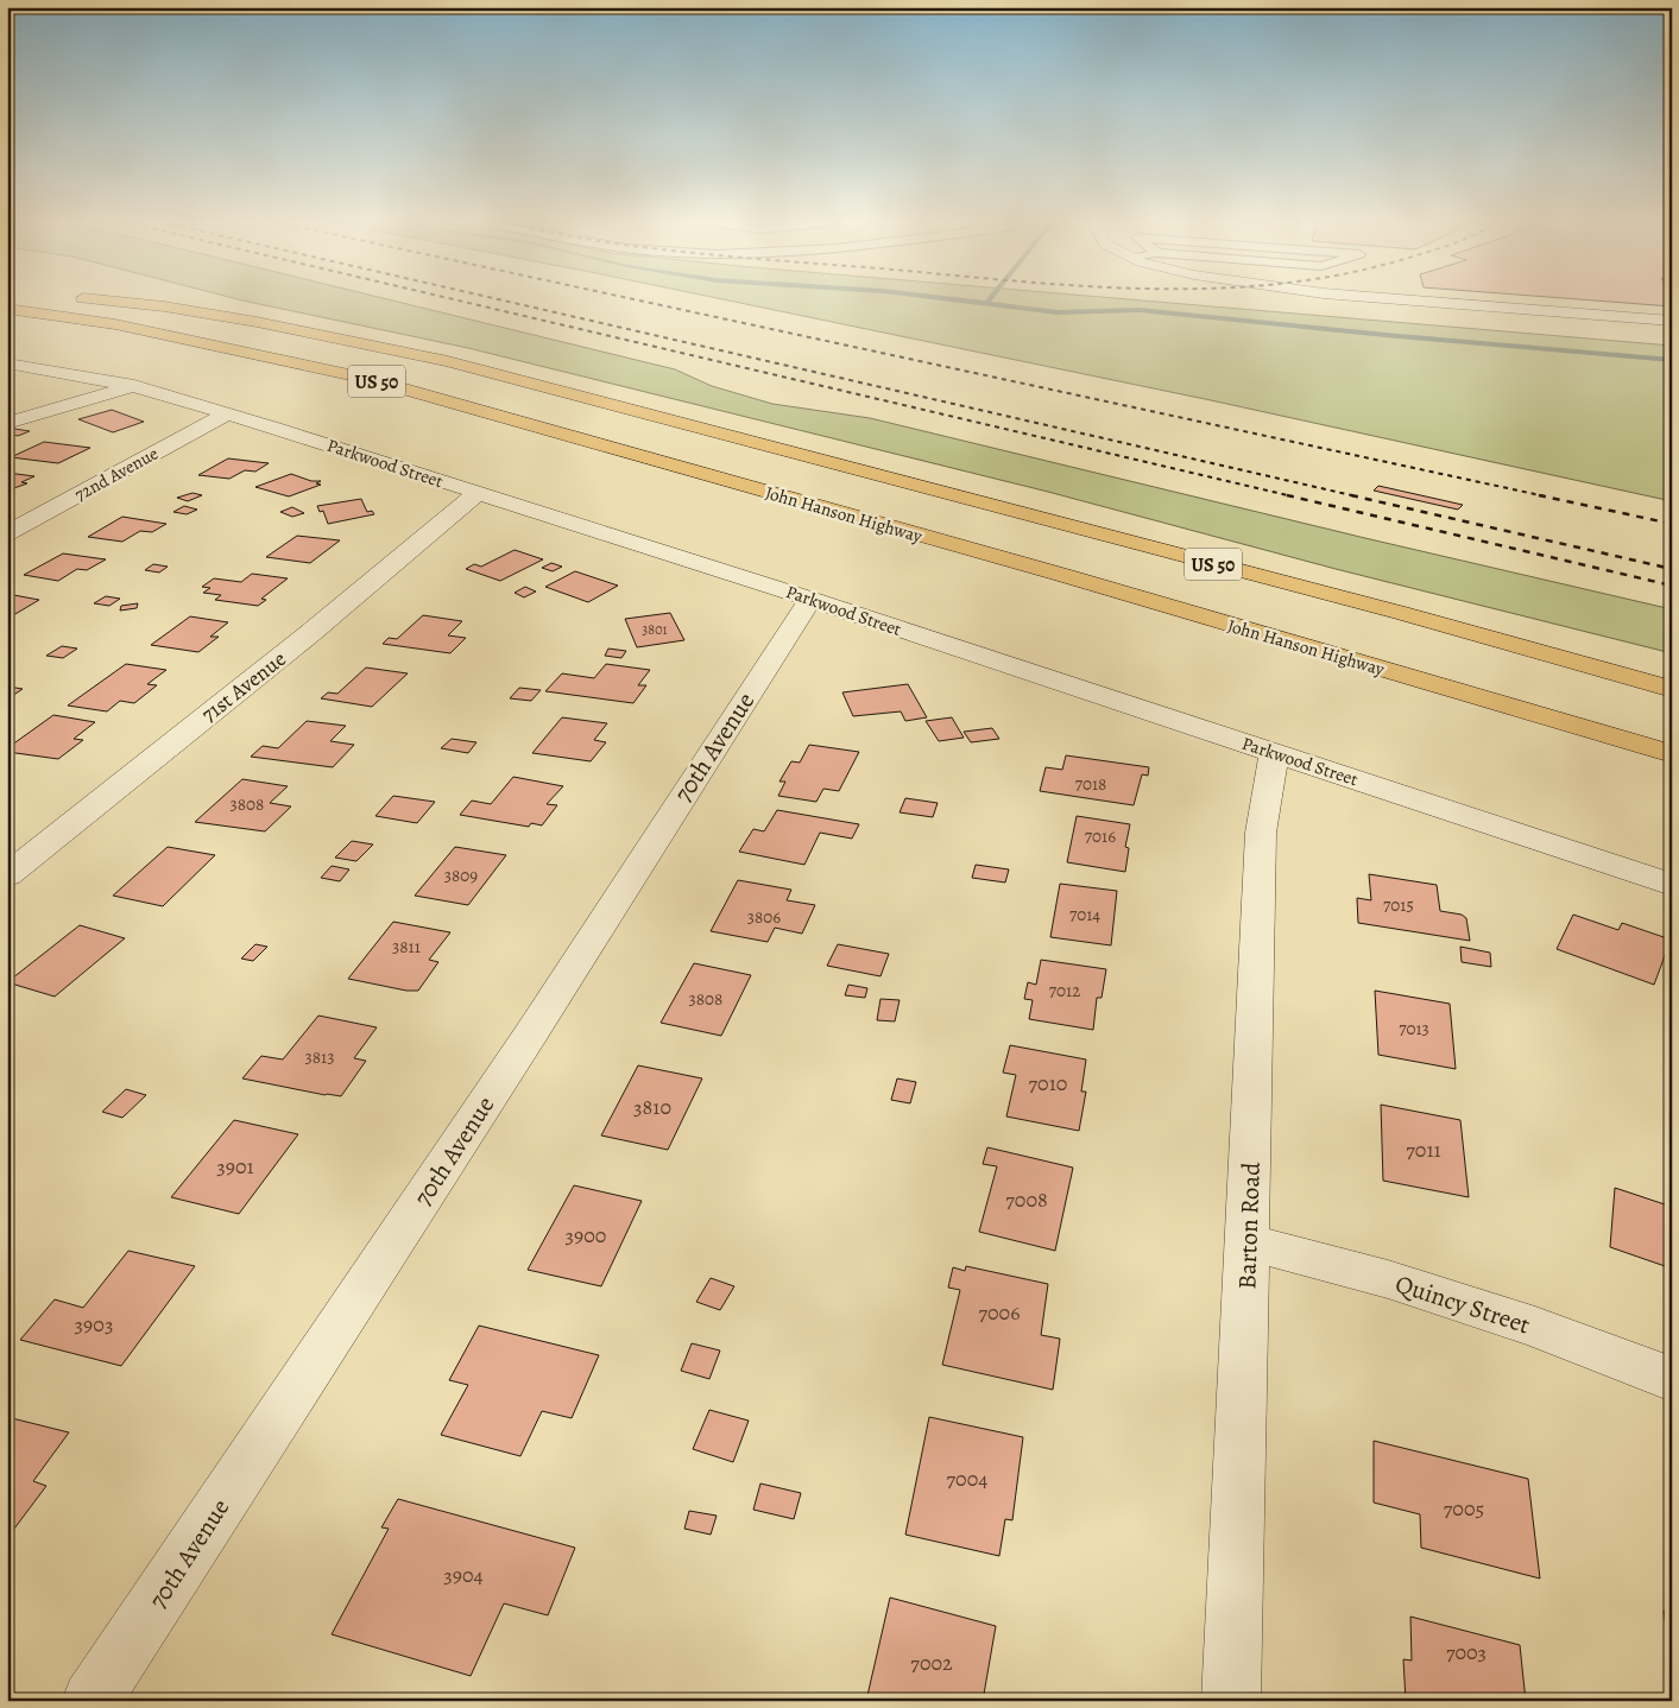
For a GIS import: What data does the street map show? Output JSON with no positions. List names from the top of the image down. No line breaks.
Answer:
{"streets":{"highway":["US 50","John Hanson Highway"],"street":["Parkwood Street","72nd Avenue","71st Avenue","70th Avenue","Barton Road","Quincy Street"]},"crossings":[["Parkwood Street","72nd Avenue"],["Parkwood Street","71st Avenue"],["Parkwood Street","70th Avenue"],["Parkwood Street","Barton Road"],["Barton Road","Quincy Street"]],"house_numbers":["3801","7018","3808","7016","3809","7015","7014","3806","3811","7012","3808","7013","3813","7010","3810","7011","3901","7008","3900","7006","3903","7004","7005","3904","7003","7002"]}
